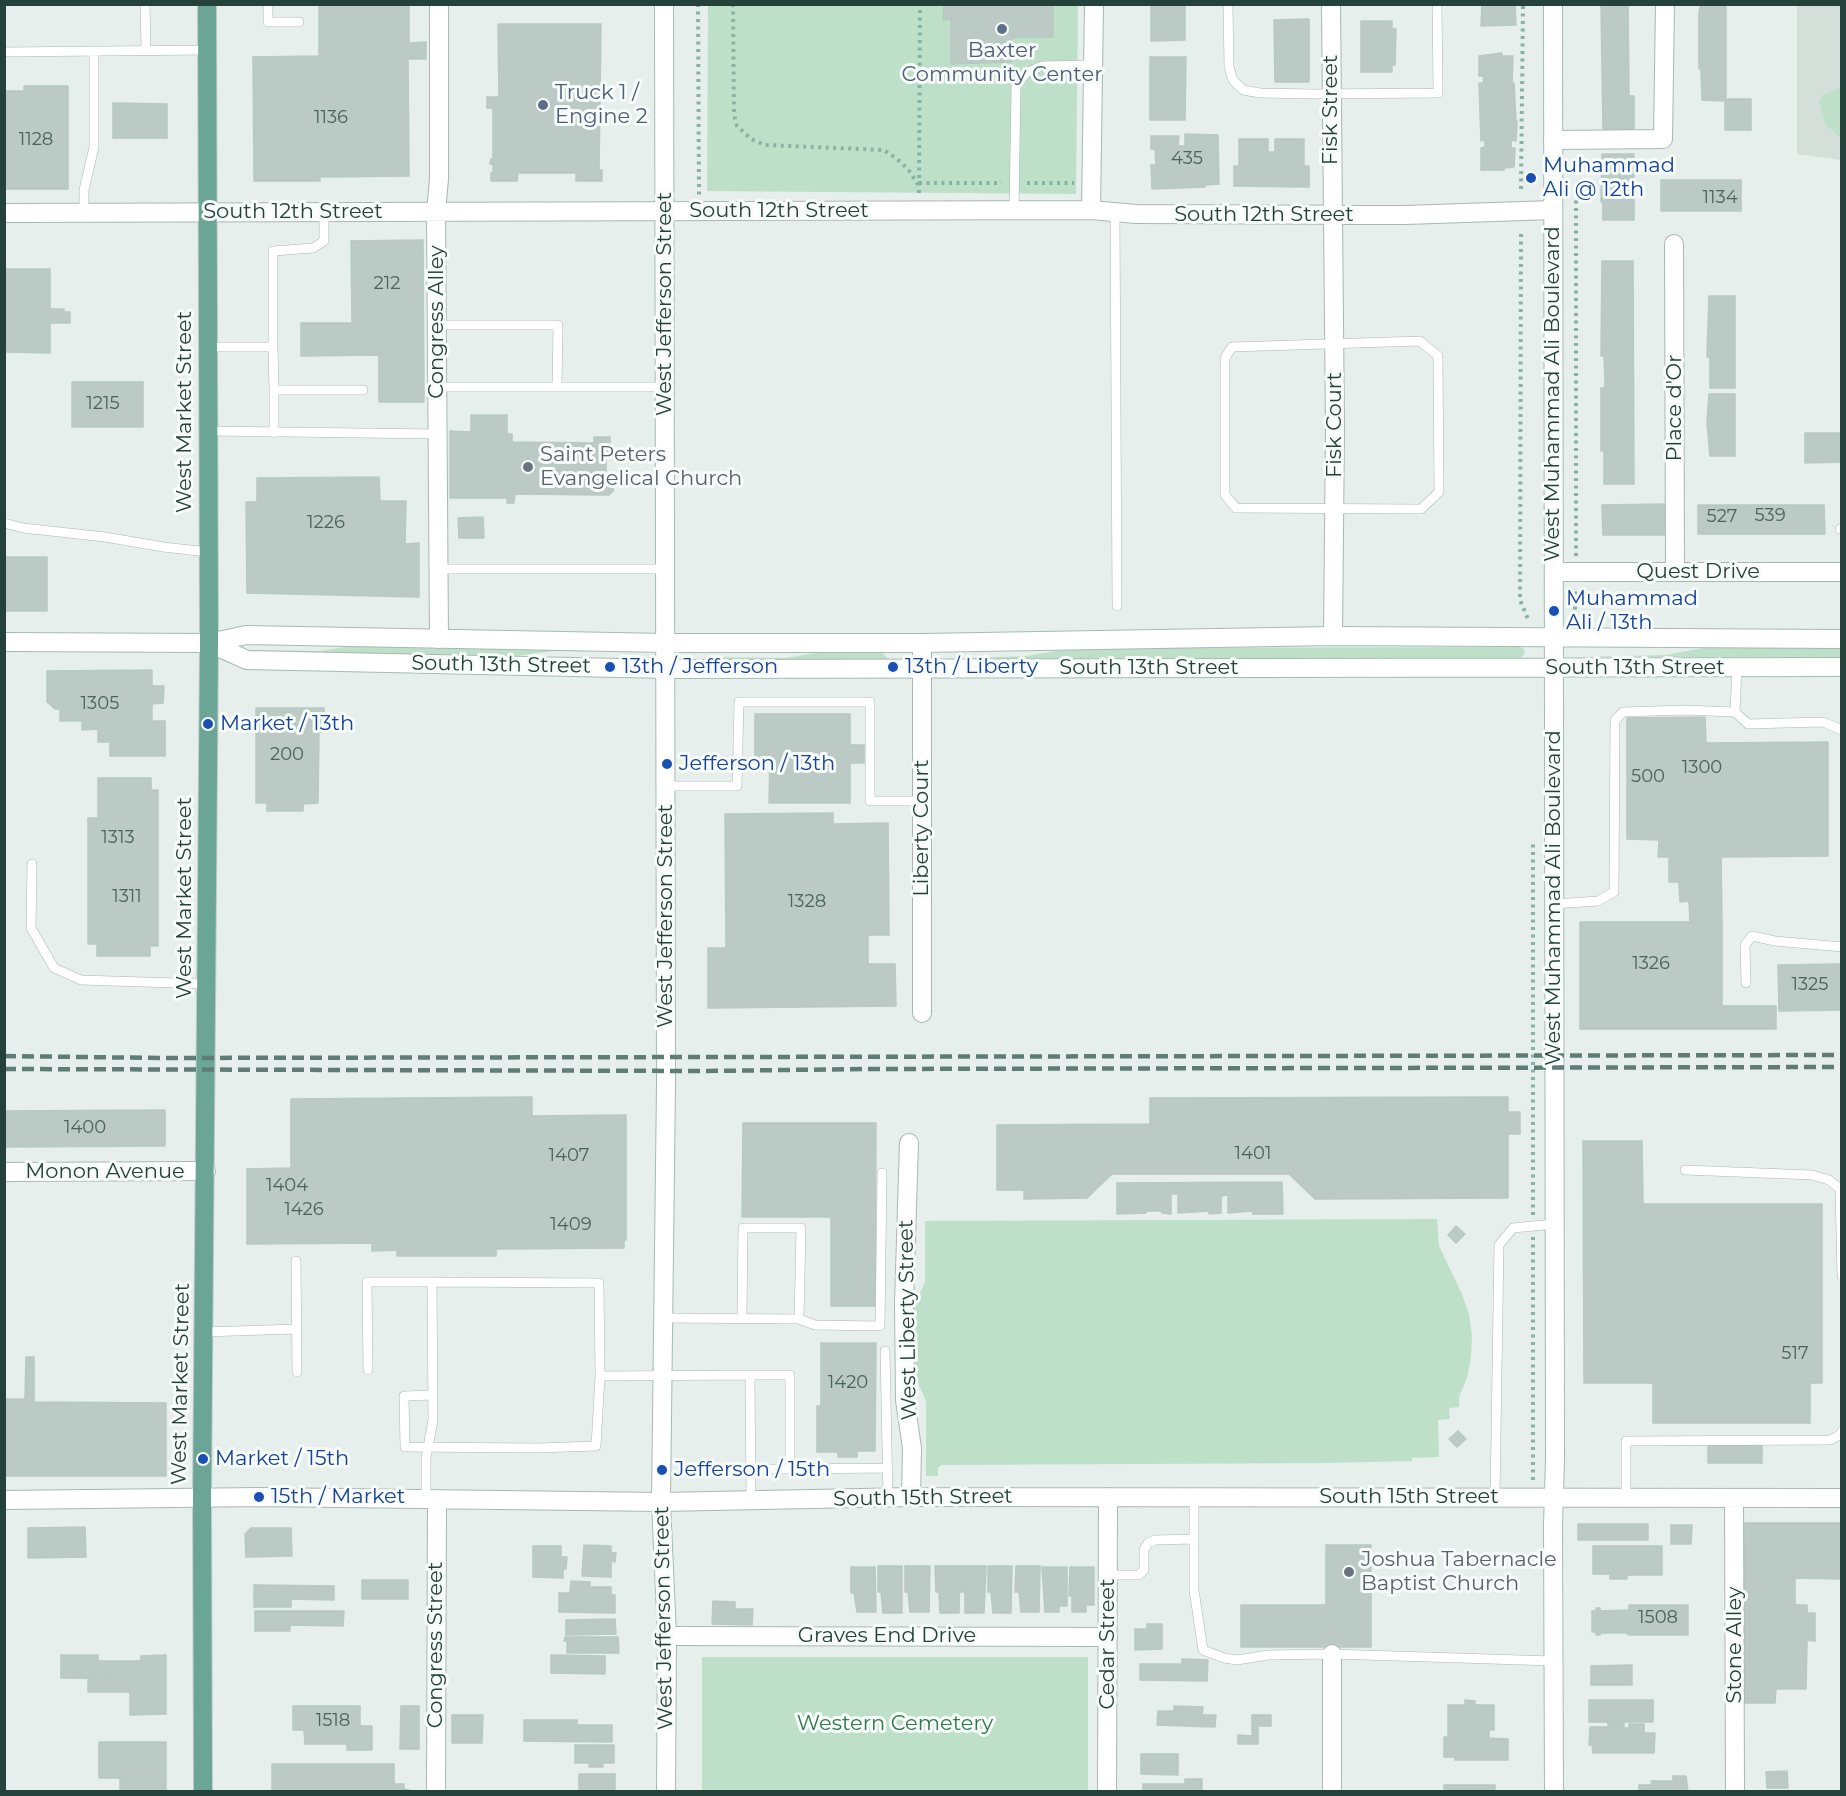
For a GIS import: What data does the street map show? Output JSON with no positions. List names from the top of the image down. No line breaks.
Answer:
{"streets":{"main road":["West Market Street"],"street":["Fisk Street","South 12th Street","West Jefferson Street","Congress Alley","West Muhammad Ali Boulevard","Place d'Or","Fisk Court","Quest Drive","South 13th Street","Liberty Court","Monon Avenue","West Liberty Street","South 15th Street","Graves End Drive","Cedar Street","Congress Street","Stone Alley"]},"crossings":[["Fisk Street","South 12th Street"],["Fisk Street","Fisk Court"],["South 12th Street","West Jefferson Street"],["South 12th Street","Congress Alley"],["South 12th Street","West Muhammad Ali Boulevard"],["South 12th Street","West Market Street"],["South 12th Street","Fisk Court"],["West Jefferson Street","South 13th Street"],["West Jefferson Street","South 15th Street"],["West Jefferson Street","Graves End Drive"],["Congress Alley","South 13th Street"],["West Muhammad Ali Boulevard","Quest Drive"],["West Muhammad Ali Boulevard","South 13th Street"],["West Muhammad Ali Boulevard","South 15th Street"],["Place d'Or","Quest Drive"],["West Market Street","South 13th Street"],["West Market Street","Monon Avenue"],["West Market Street","South 15th Street"],["Fisk Court","South 13th Street"],["South 13th Street","Liberty Court"],["West Liberty Street","South 15th Street"],["South 15th Street","Cedar Street"],["South 15th Street","Congress Street"],["South 15th Street","Stone Alley"],["Graves End Drive","Cedar Street"]],"parks":["Western Cemetery"],"places":["Baxter Community Center","Truck 1 / Engine 2","Muhammad Ali @ 12th","Saint Peters Evangelical Church","Muhammad Ali / 13th","13th / Jefferson","13th / Liberty","Market / 13th","Jefferson / 13th","Market / 15th","Jefferson / 15th","15th / Market","Joshua Tabernacle Baptist Church"],"house_numbers":["1136","1128","435","1134","212","1215","539","527","1226","1305","200","1300","500","1313","1311","1328","1326","1325","1400","1401","1407","1404","1426","1409","517","1420","1508","1518"]}
